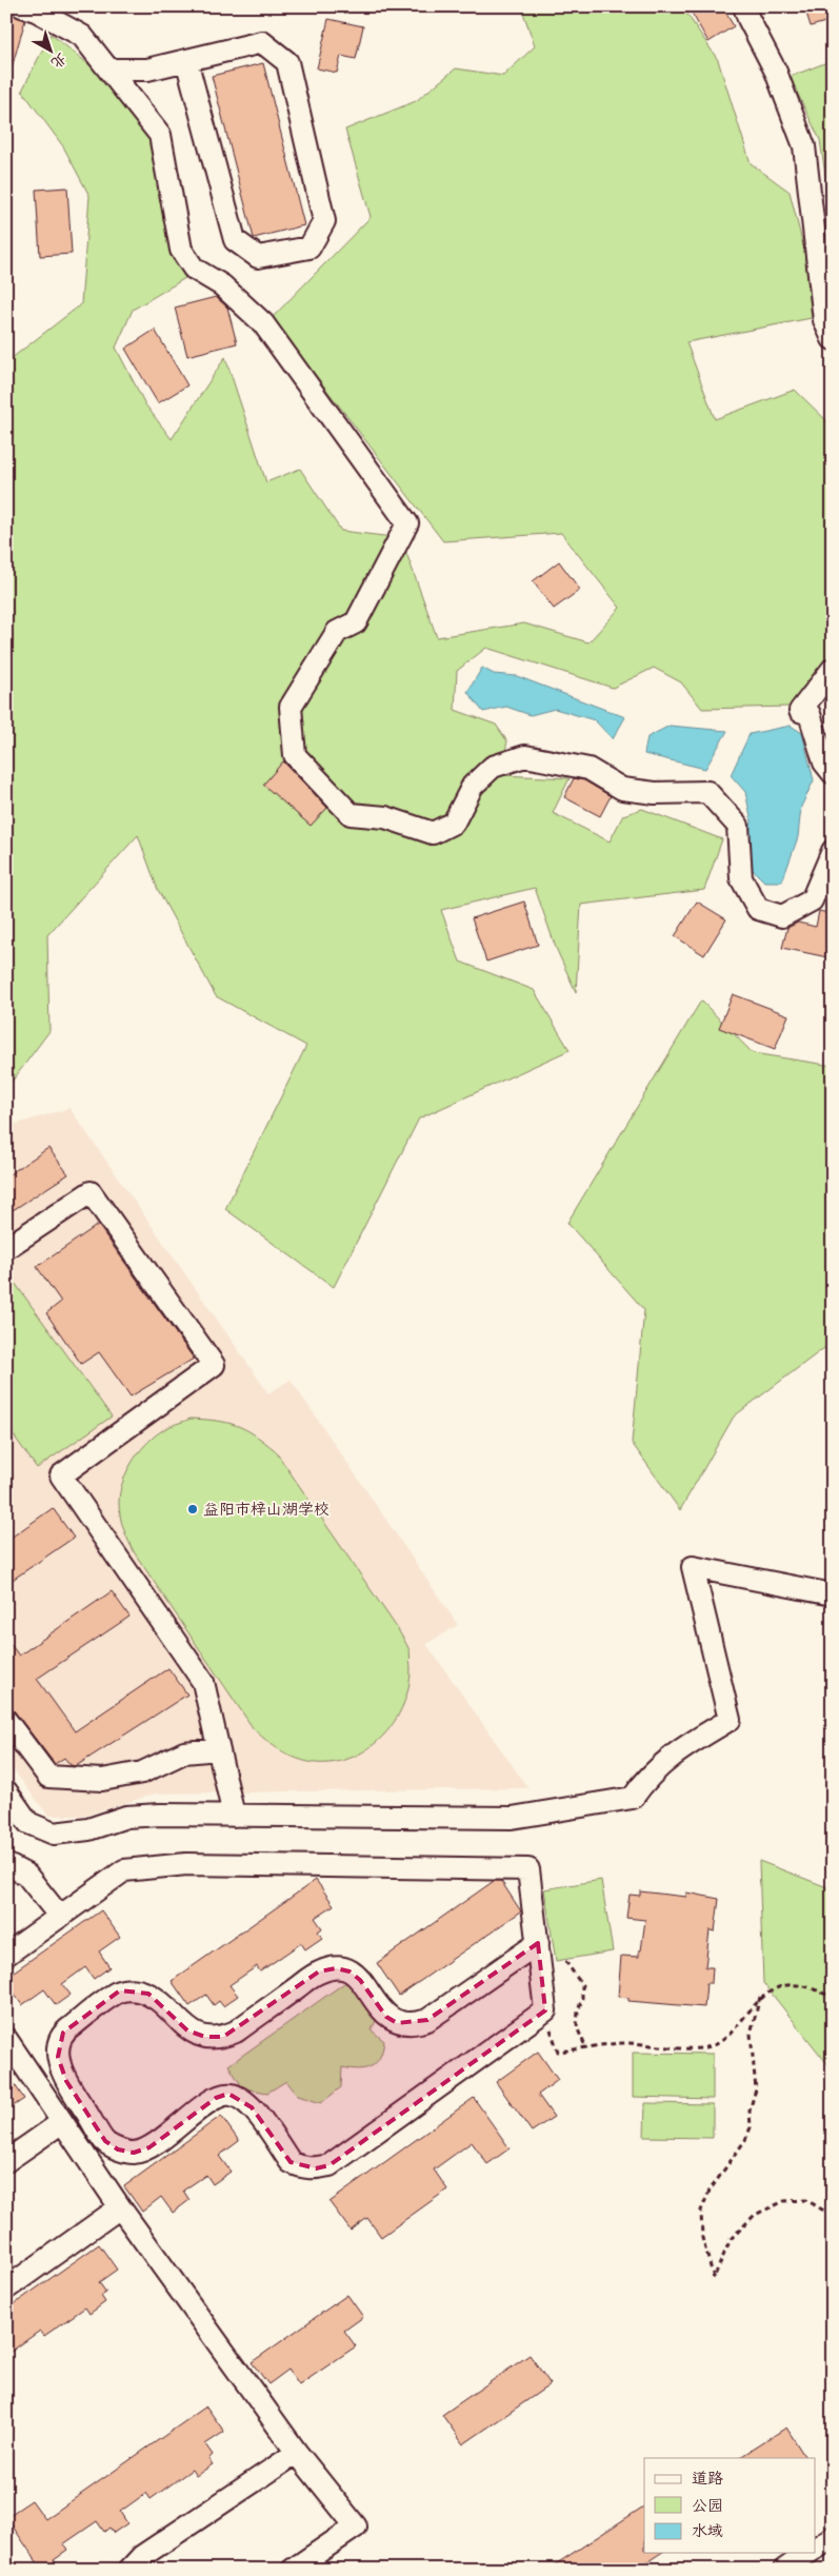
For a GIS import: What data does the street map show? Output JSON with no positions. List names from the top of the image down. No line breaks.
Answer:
{"places":["益阳市梓山湖学校"],"legend":["道路","公园","水域"],"north":"bottom right"}
